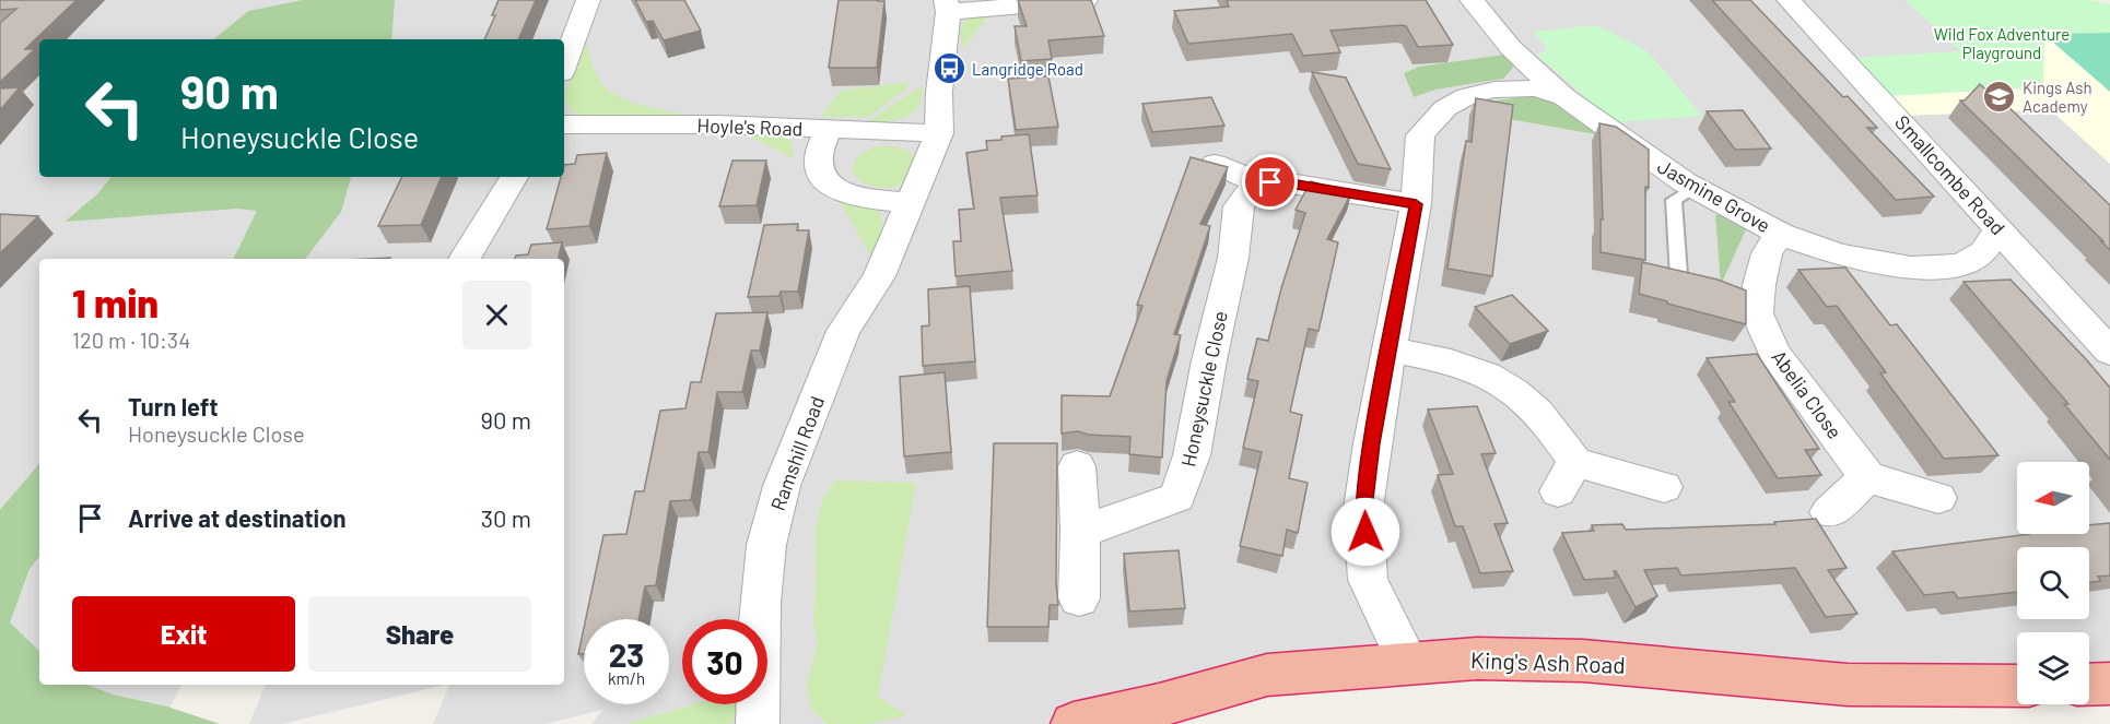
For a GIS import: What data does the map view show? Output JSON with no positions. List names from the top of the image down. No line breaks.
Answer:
{"streets":{"highway":["King's Ash Road"],"street":["Hoyle's Road","Smallcombe Road","Jasmine Grove","Honeysuckle Close","Abelia Close","Ramshill Road"]},"crossings":[["Hoyle's Road","Ramshill Road"],["Smallcombe Road","Jasmine Grove"],["Jasmine Grove","Abelia Close"]],"parks":["Wild Fox Adventure Playground"],"places":{"bus stop":["Langridge Road"],"school or university":["Kings Ash Academy"]},"north":"left","page":{"turn":["90 m","Honeysuckle Close"],"heading":["1 min","120 m · 10:34"],"list":[{"name":"Turn left","note":"Honeysuckle Close","value":"90 m"},{"name":"Arrive at destination","value":"30 m"}],"buttons":["Exit","Share"],"speed":"23 km/h","limit":"30"}}
